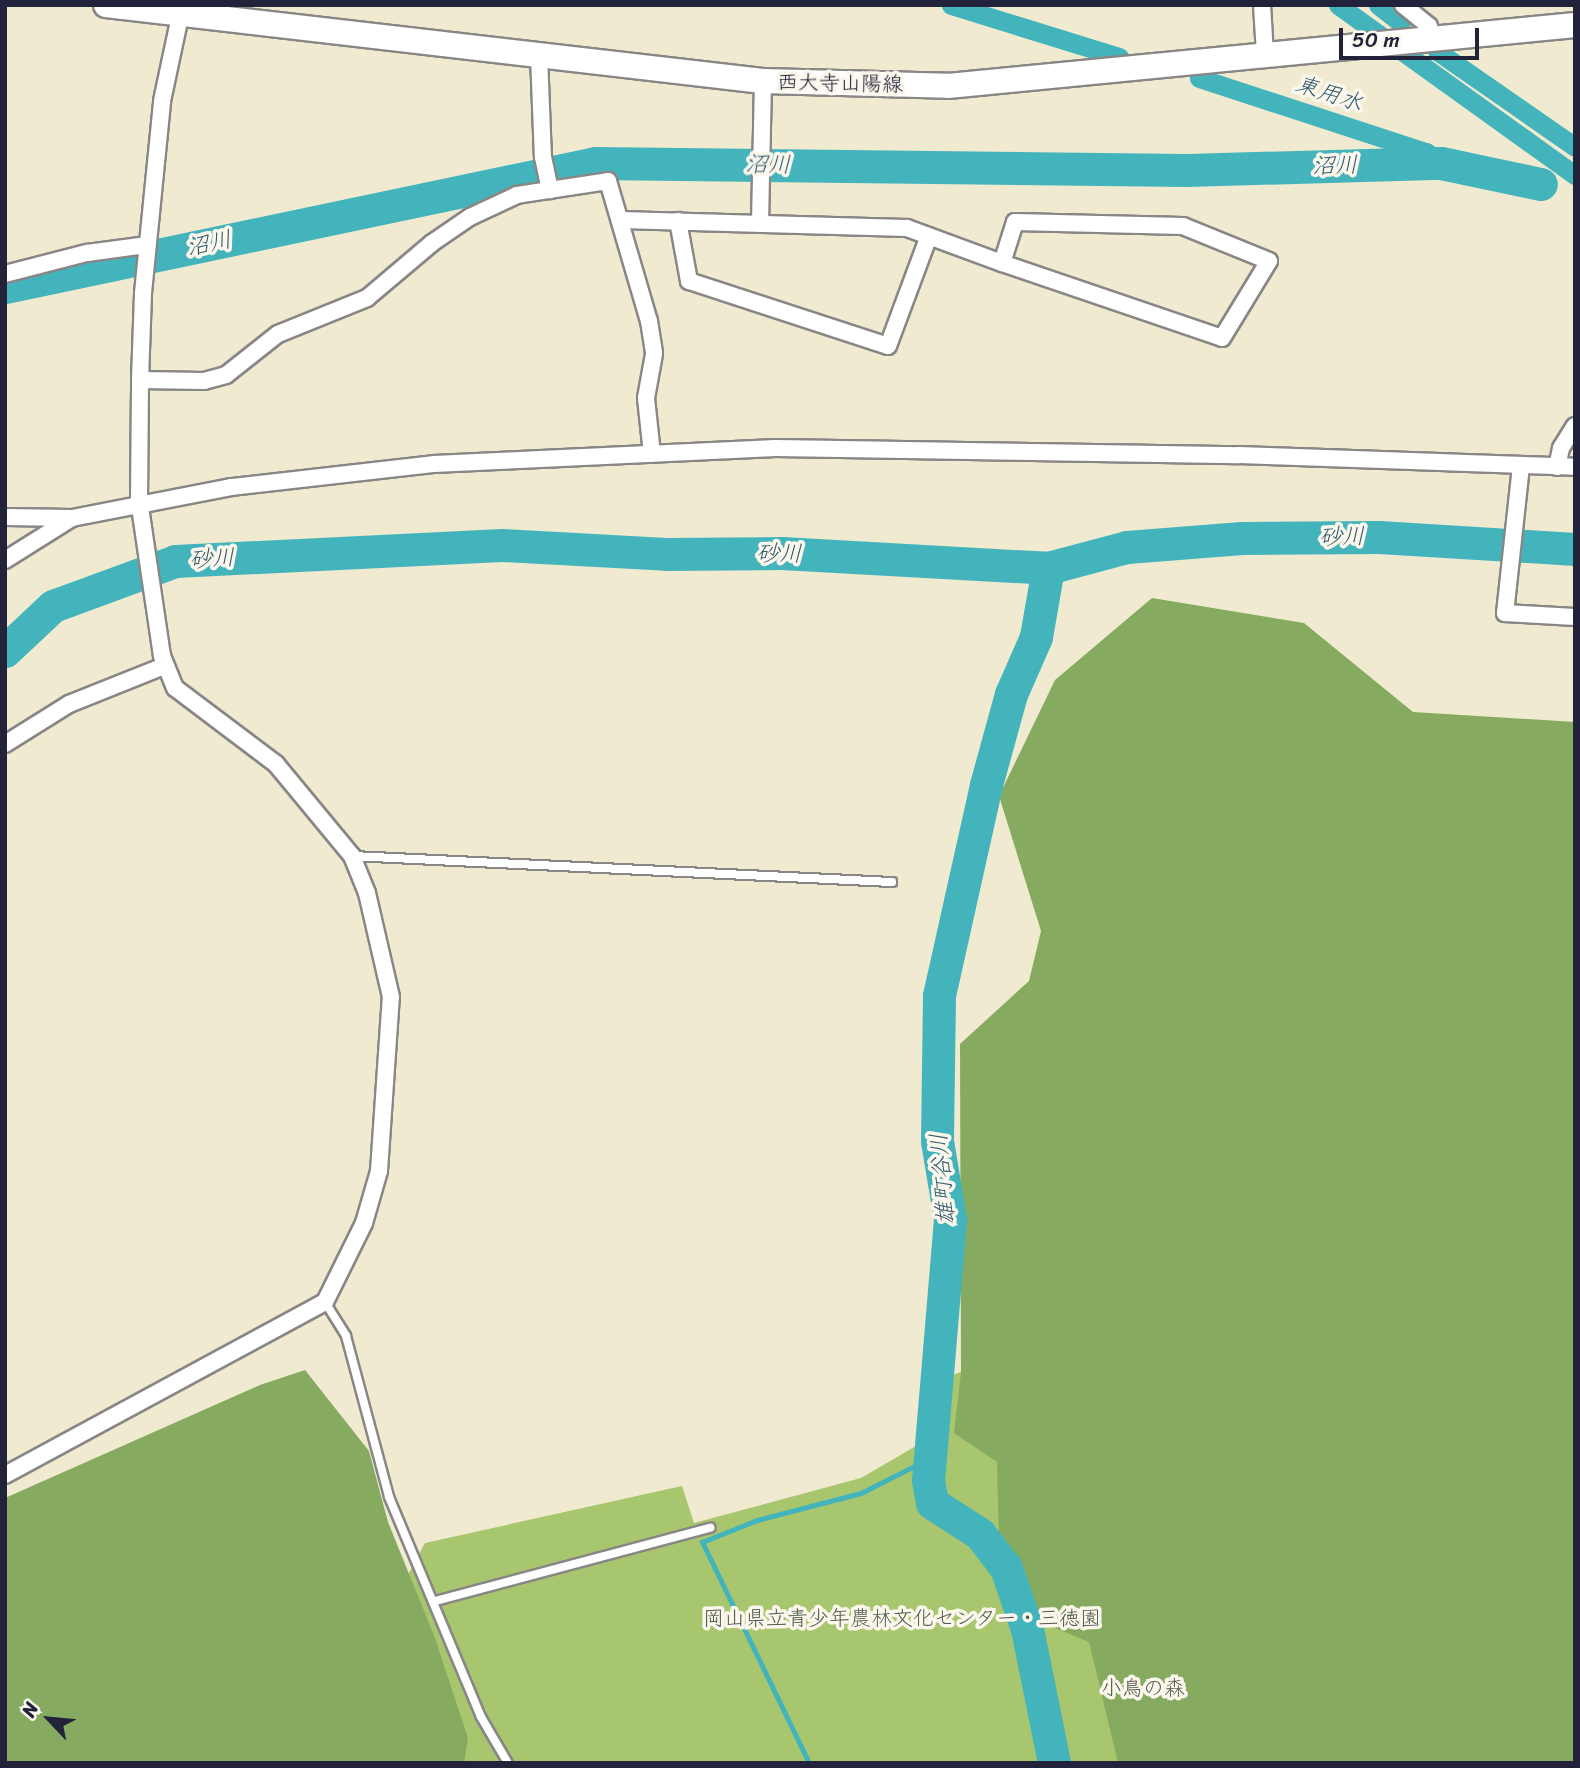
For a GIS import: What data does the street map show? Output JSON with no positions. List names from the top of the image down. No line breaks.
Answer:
{"streets":{"main road":["西大寺山陽線"]},"water":["東用水","沼川","砂川","雄町谷川"],"parks":["岡山県立青少年農林文化センター・三徳園","小鳥の森"],"scale_bar":"50 m","north":"top left"}
